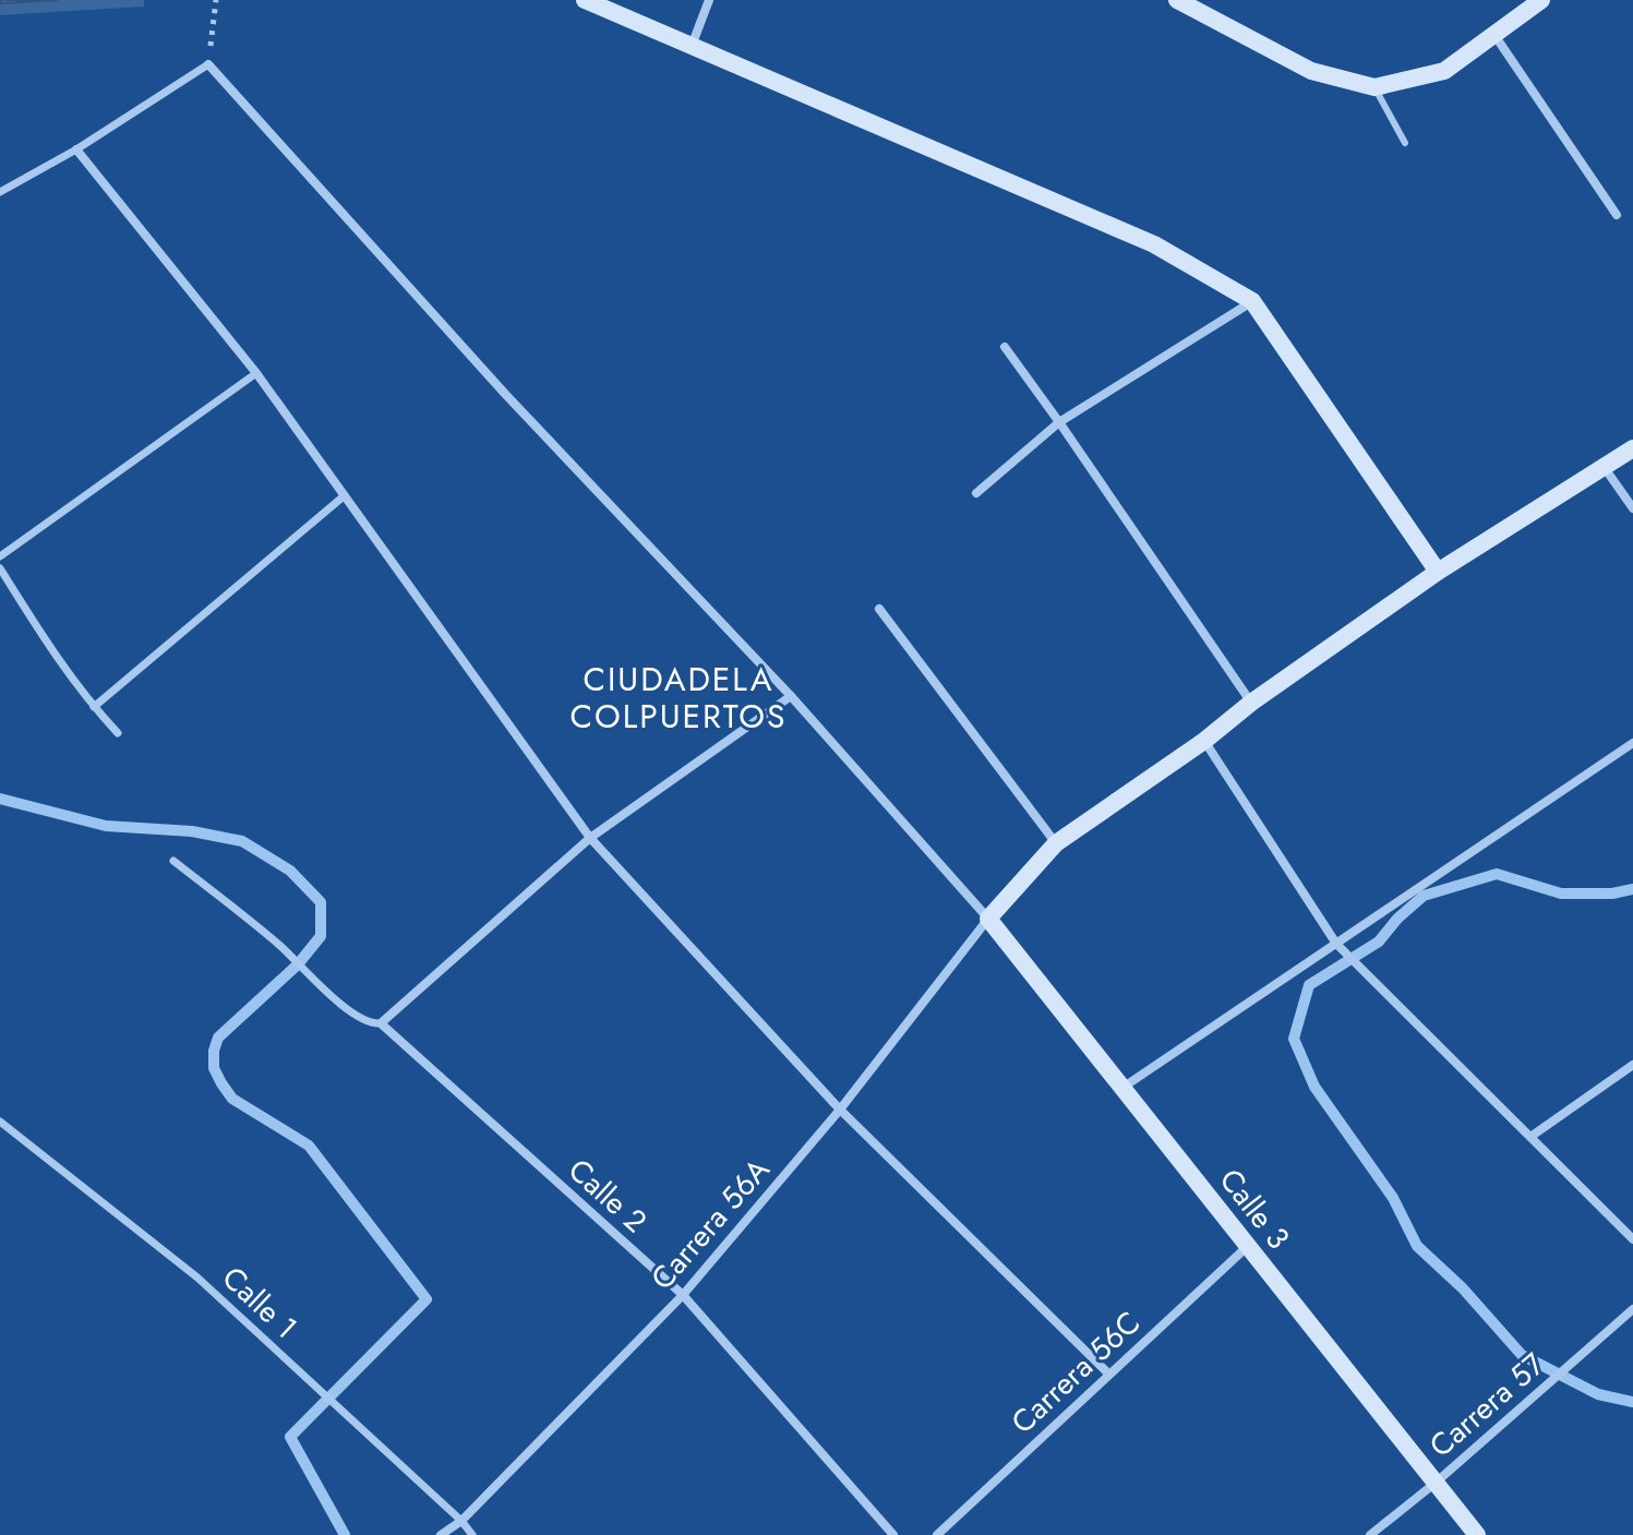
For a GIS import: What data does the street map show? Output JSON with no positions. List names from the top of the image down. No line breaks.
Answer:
{"streets":{"main road":["Calle 3"],"street":["Calle 2","Carrera 56A","Calle 1","Carrera 56C","Carrera 57"]},"crossings":[["Calle 2","Carrera 56A"],["Calle 3","Carrera 56A"],["Calle 3","Carrera 56C"],["Calle 3","Carrera 57"],["Carrera 56A","Calle 1"]],"districts":["CIUDADELA COLPUERTOS"]}
